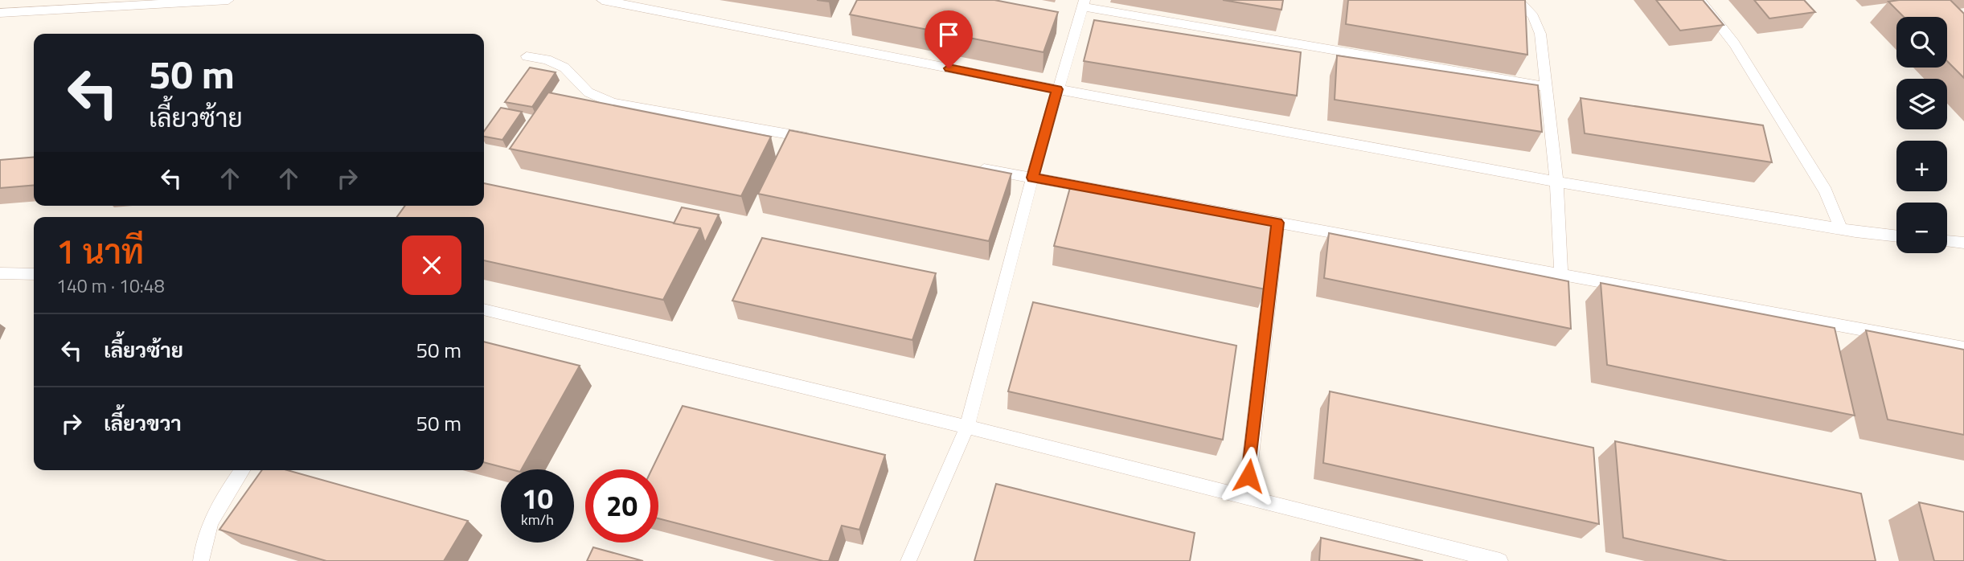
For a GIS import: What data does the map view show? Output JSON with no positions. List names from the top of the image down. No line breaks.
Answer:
{"page":{"map_buttons":["+","−"],"turn":["50 m","เลี้ยวซ้าย"],"heading":["1 นาที","140 m · 10:48"],"list":[{"name":"เลี้ยวซ้าย","value":"50 m"},{"name":"เลี้ยวขวา","value":"50 m"}],"speed":"10 km/h","limit":"20"}}
